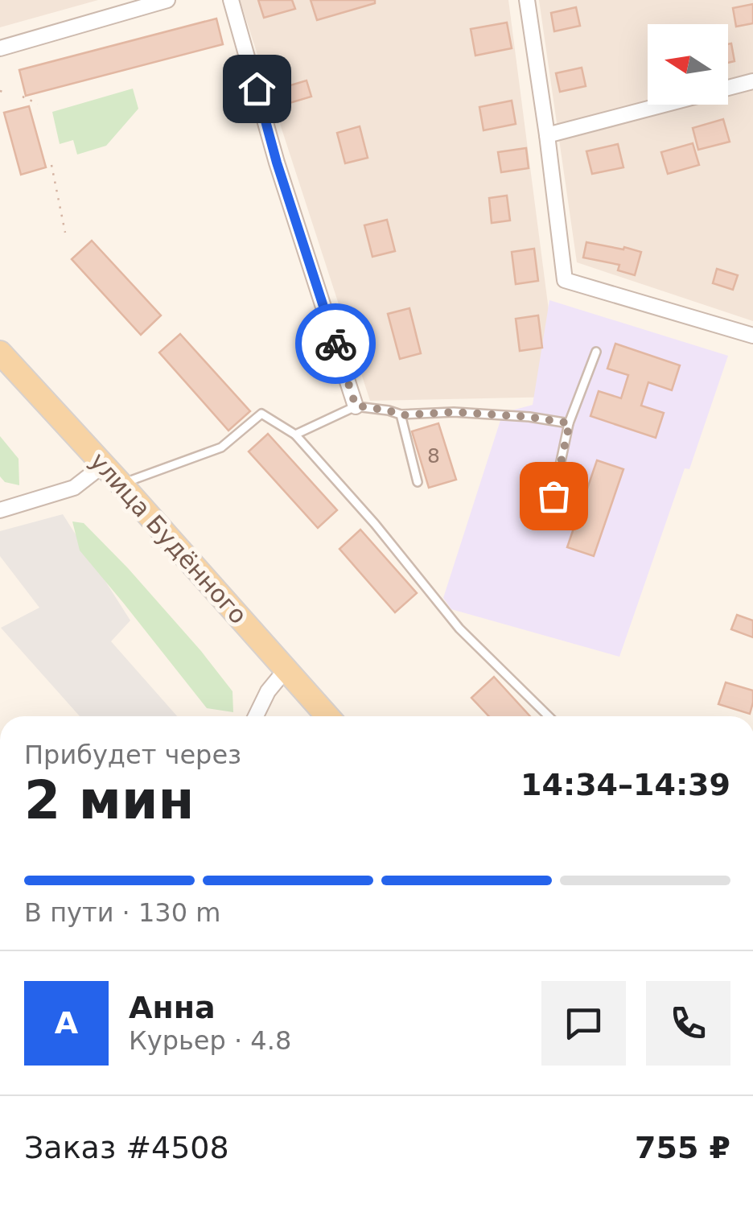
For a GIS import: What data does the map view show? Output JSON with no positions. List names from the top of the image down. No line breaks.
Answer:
{"streets":{"main road":["улица Будённого"]},"house_numbers":["8"],"north":"left","page":{"heading":["2 мин","Прибудет через","14:34–14:39"],"panel":["Анна","Курьер · 4.8","Заказ #4508","755 ₽"],"bar":"В пути · 130 m","round":"А"}}
